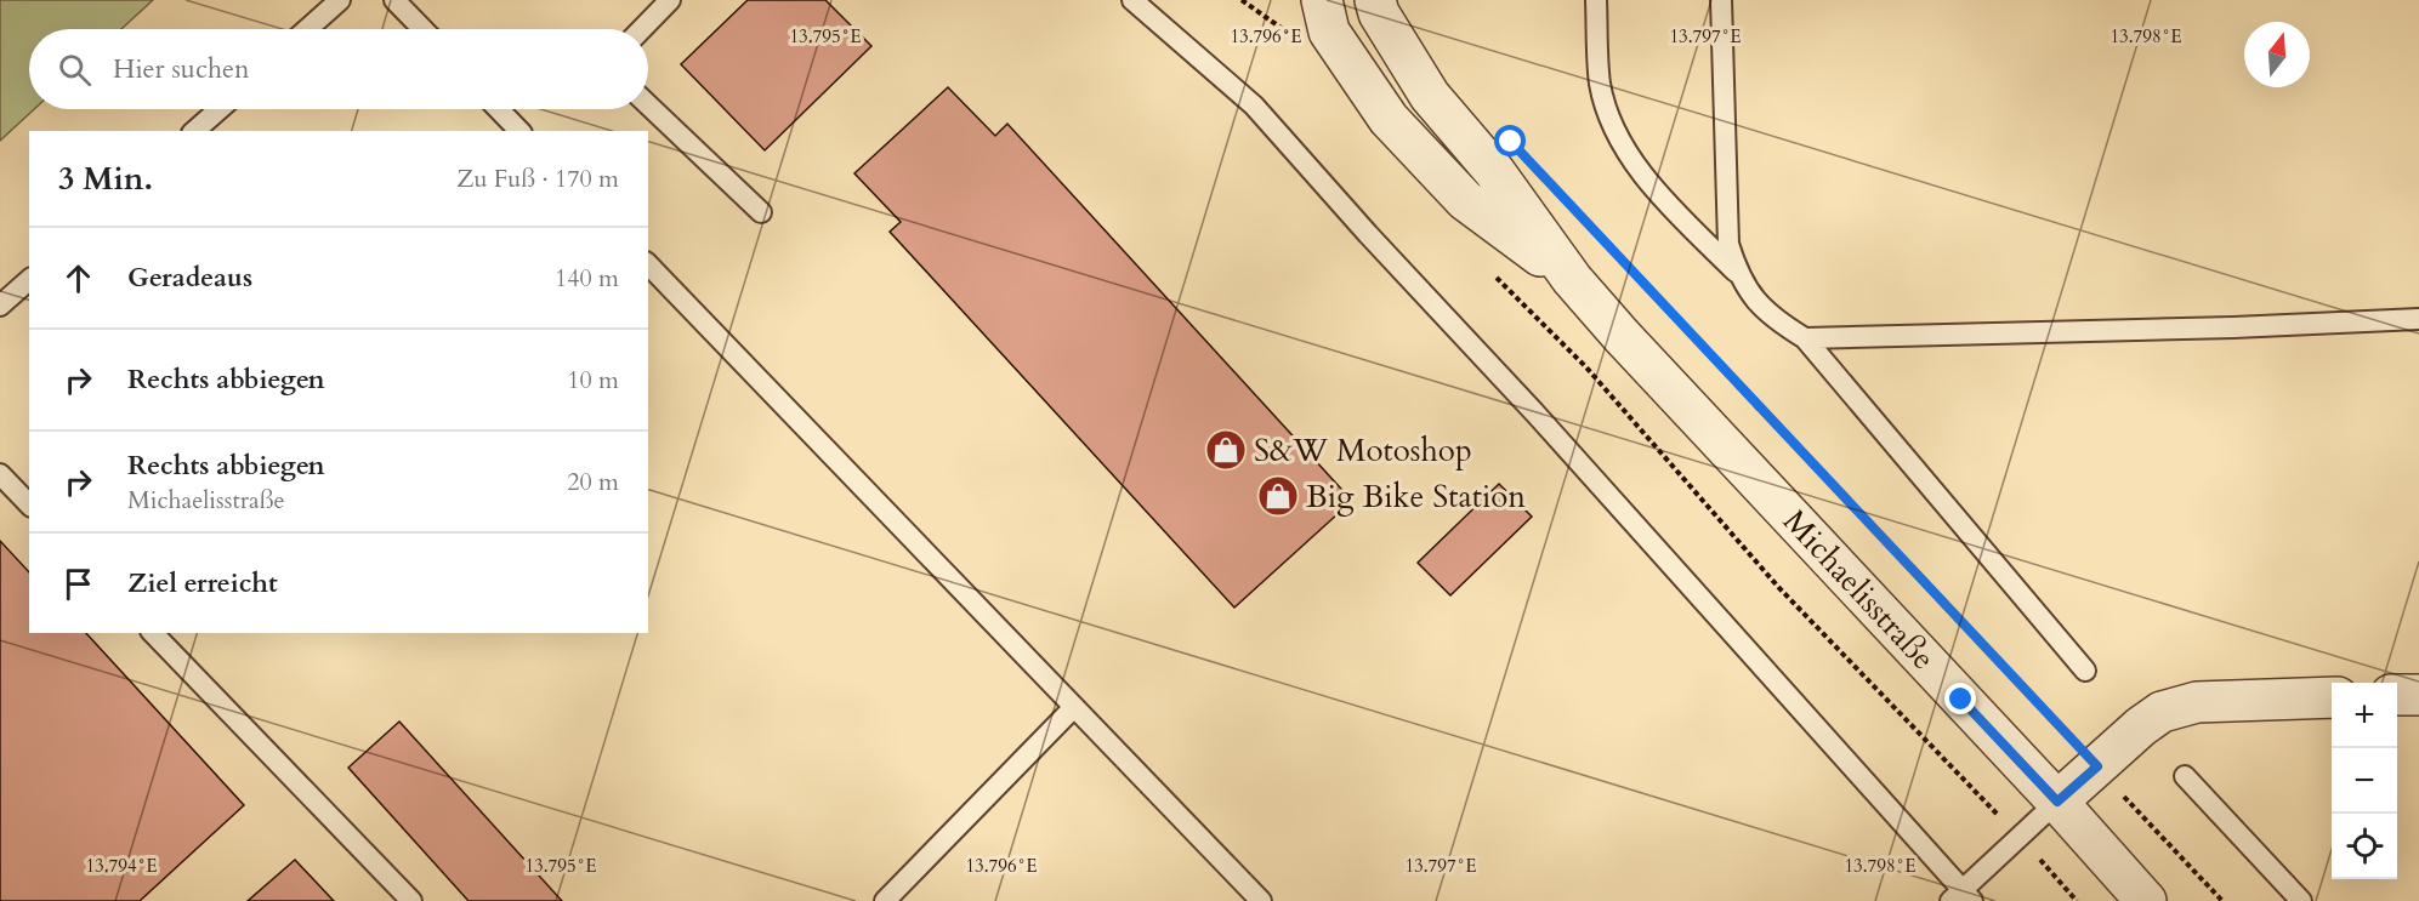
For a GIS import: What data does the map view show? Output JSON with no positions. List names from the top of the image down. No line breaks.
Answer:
{"streets":{"street":["Michaelisstraße"]},"places":{"shop":["S&W Motoshop","Big Bike Station"]},"north":"top","page":{"search":"Hier suchen","heading":["3 Min.","Zu Fuß · 170 m"],"list":[["Geradeaus","140 m"],["Rechts abbiegen","10 m"],["Rechts abbiegen","Michaelisstraße","20 m"],"Ziel erreicht"],"map_buttons":["+","−"]},"coordinates":["13.795°E","13.796°E","13.797°E","13.798°E","13.794°E"]}
